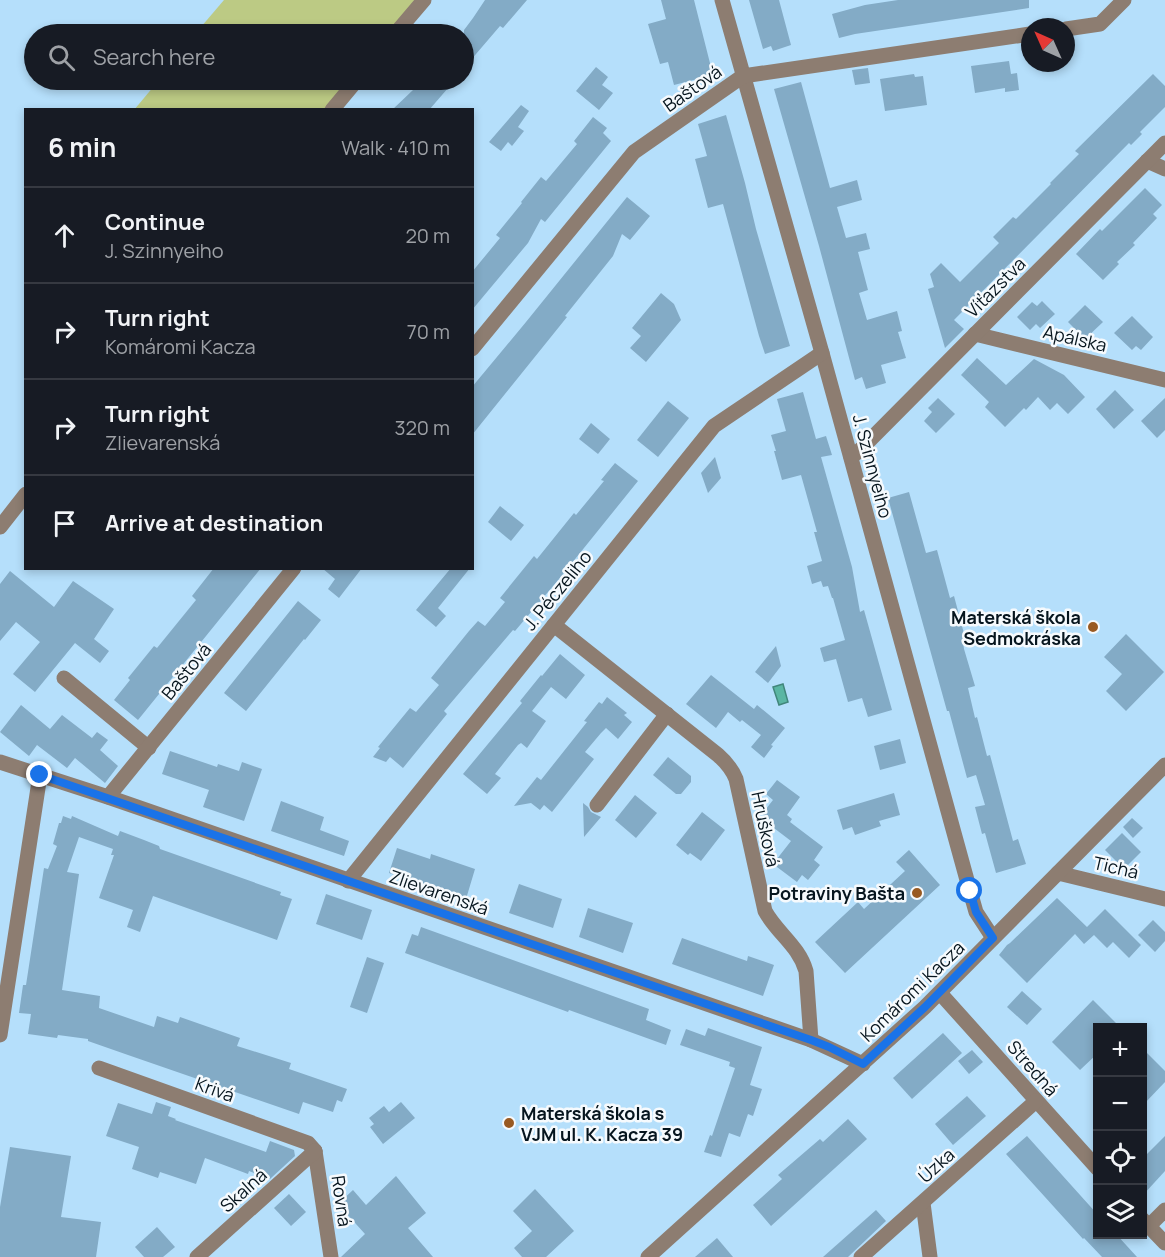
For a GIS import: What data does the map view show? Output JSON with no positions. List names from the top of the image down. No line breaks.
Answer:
{"streets":{"street":["Baštová","Víťazstva","Apálska","J. Szinnyeiho","J. Péczeliho","Hrušková","Tichá","Zlievarenská","Komáromi Kacza","Stredná","Krivá","Úzka","Skalná","Rovná"]},"crossings":[["Baštová","J. Szinnyeiho"],["Baštová","Zlievarenská"],["Víťazstva","Apálska"],["Víťazstva","J. Szinnyeiho"],["J. Szinnyeiho","J. Péczeliho"],["J. Szinnyeiho","Komáromi Kacza"],["J. Péczeliho","Hrušková"],["J. Péczeliho","Zlievarenská"],["Hrušková","Zlievarenská"],["Tichá","Komáromi Kacza"],["Zlievarenská","Komáromi Kacza"],["Komáromi Kacza","Stredná"],["Stredná","Úzka"],["Krivá","Skalná"],["Krivá","Rovná"],["Skalná","Rovná"]],"places":["Materská škola Sedmokráska","Potraviny Bašta","Materská škola s VJM ul. K. Kacza 39"],"north":"top left","page":{"search":"Search here","heading":["6 min","Walk · 410 m"],"list":[["Continue","J. Szinnyeiho","20 m"],["Turn right","Komáromi Kacza","70 m"],["Turn right","Zlievarenská","320 m"],"Arrive at destination"],"map_buttons":["+","−"]}}
